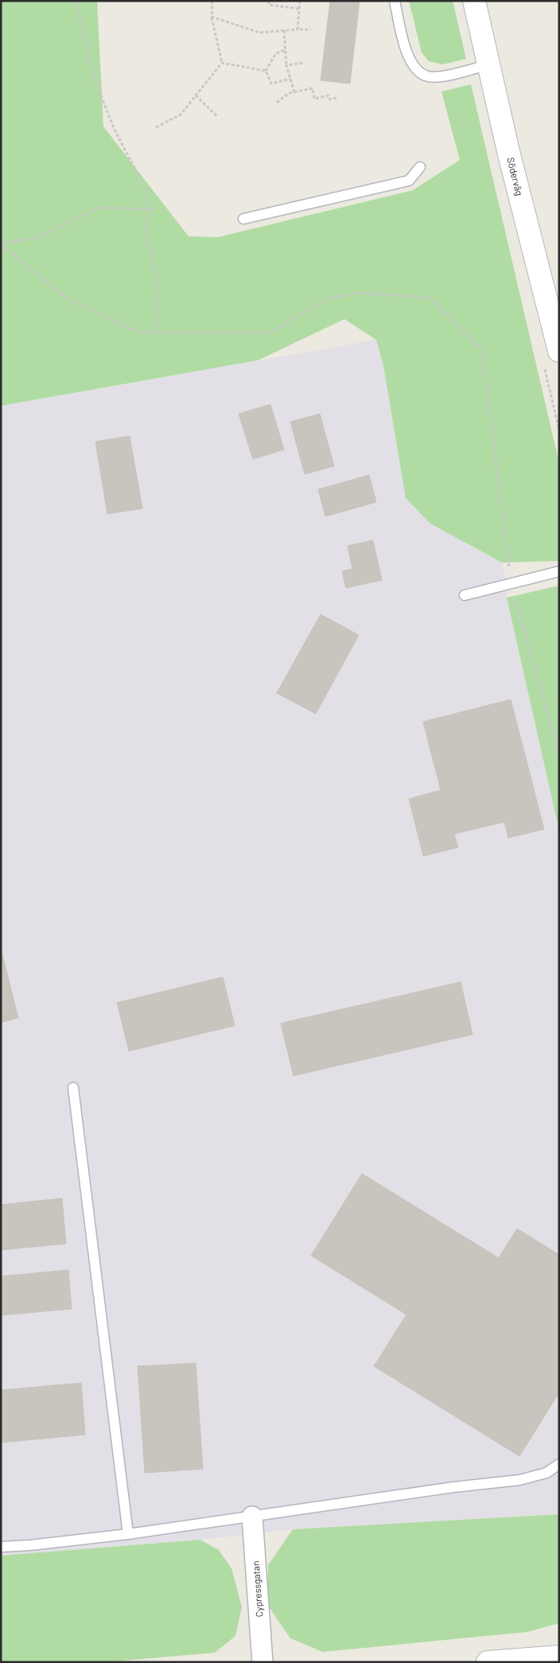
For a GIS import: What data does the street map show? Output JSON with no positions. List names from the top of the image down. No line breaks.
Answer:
{"streets":{"main road":["Söderväg"],"street":["Cypressgatan"]}}
